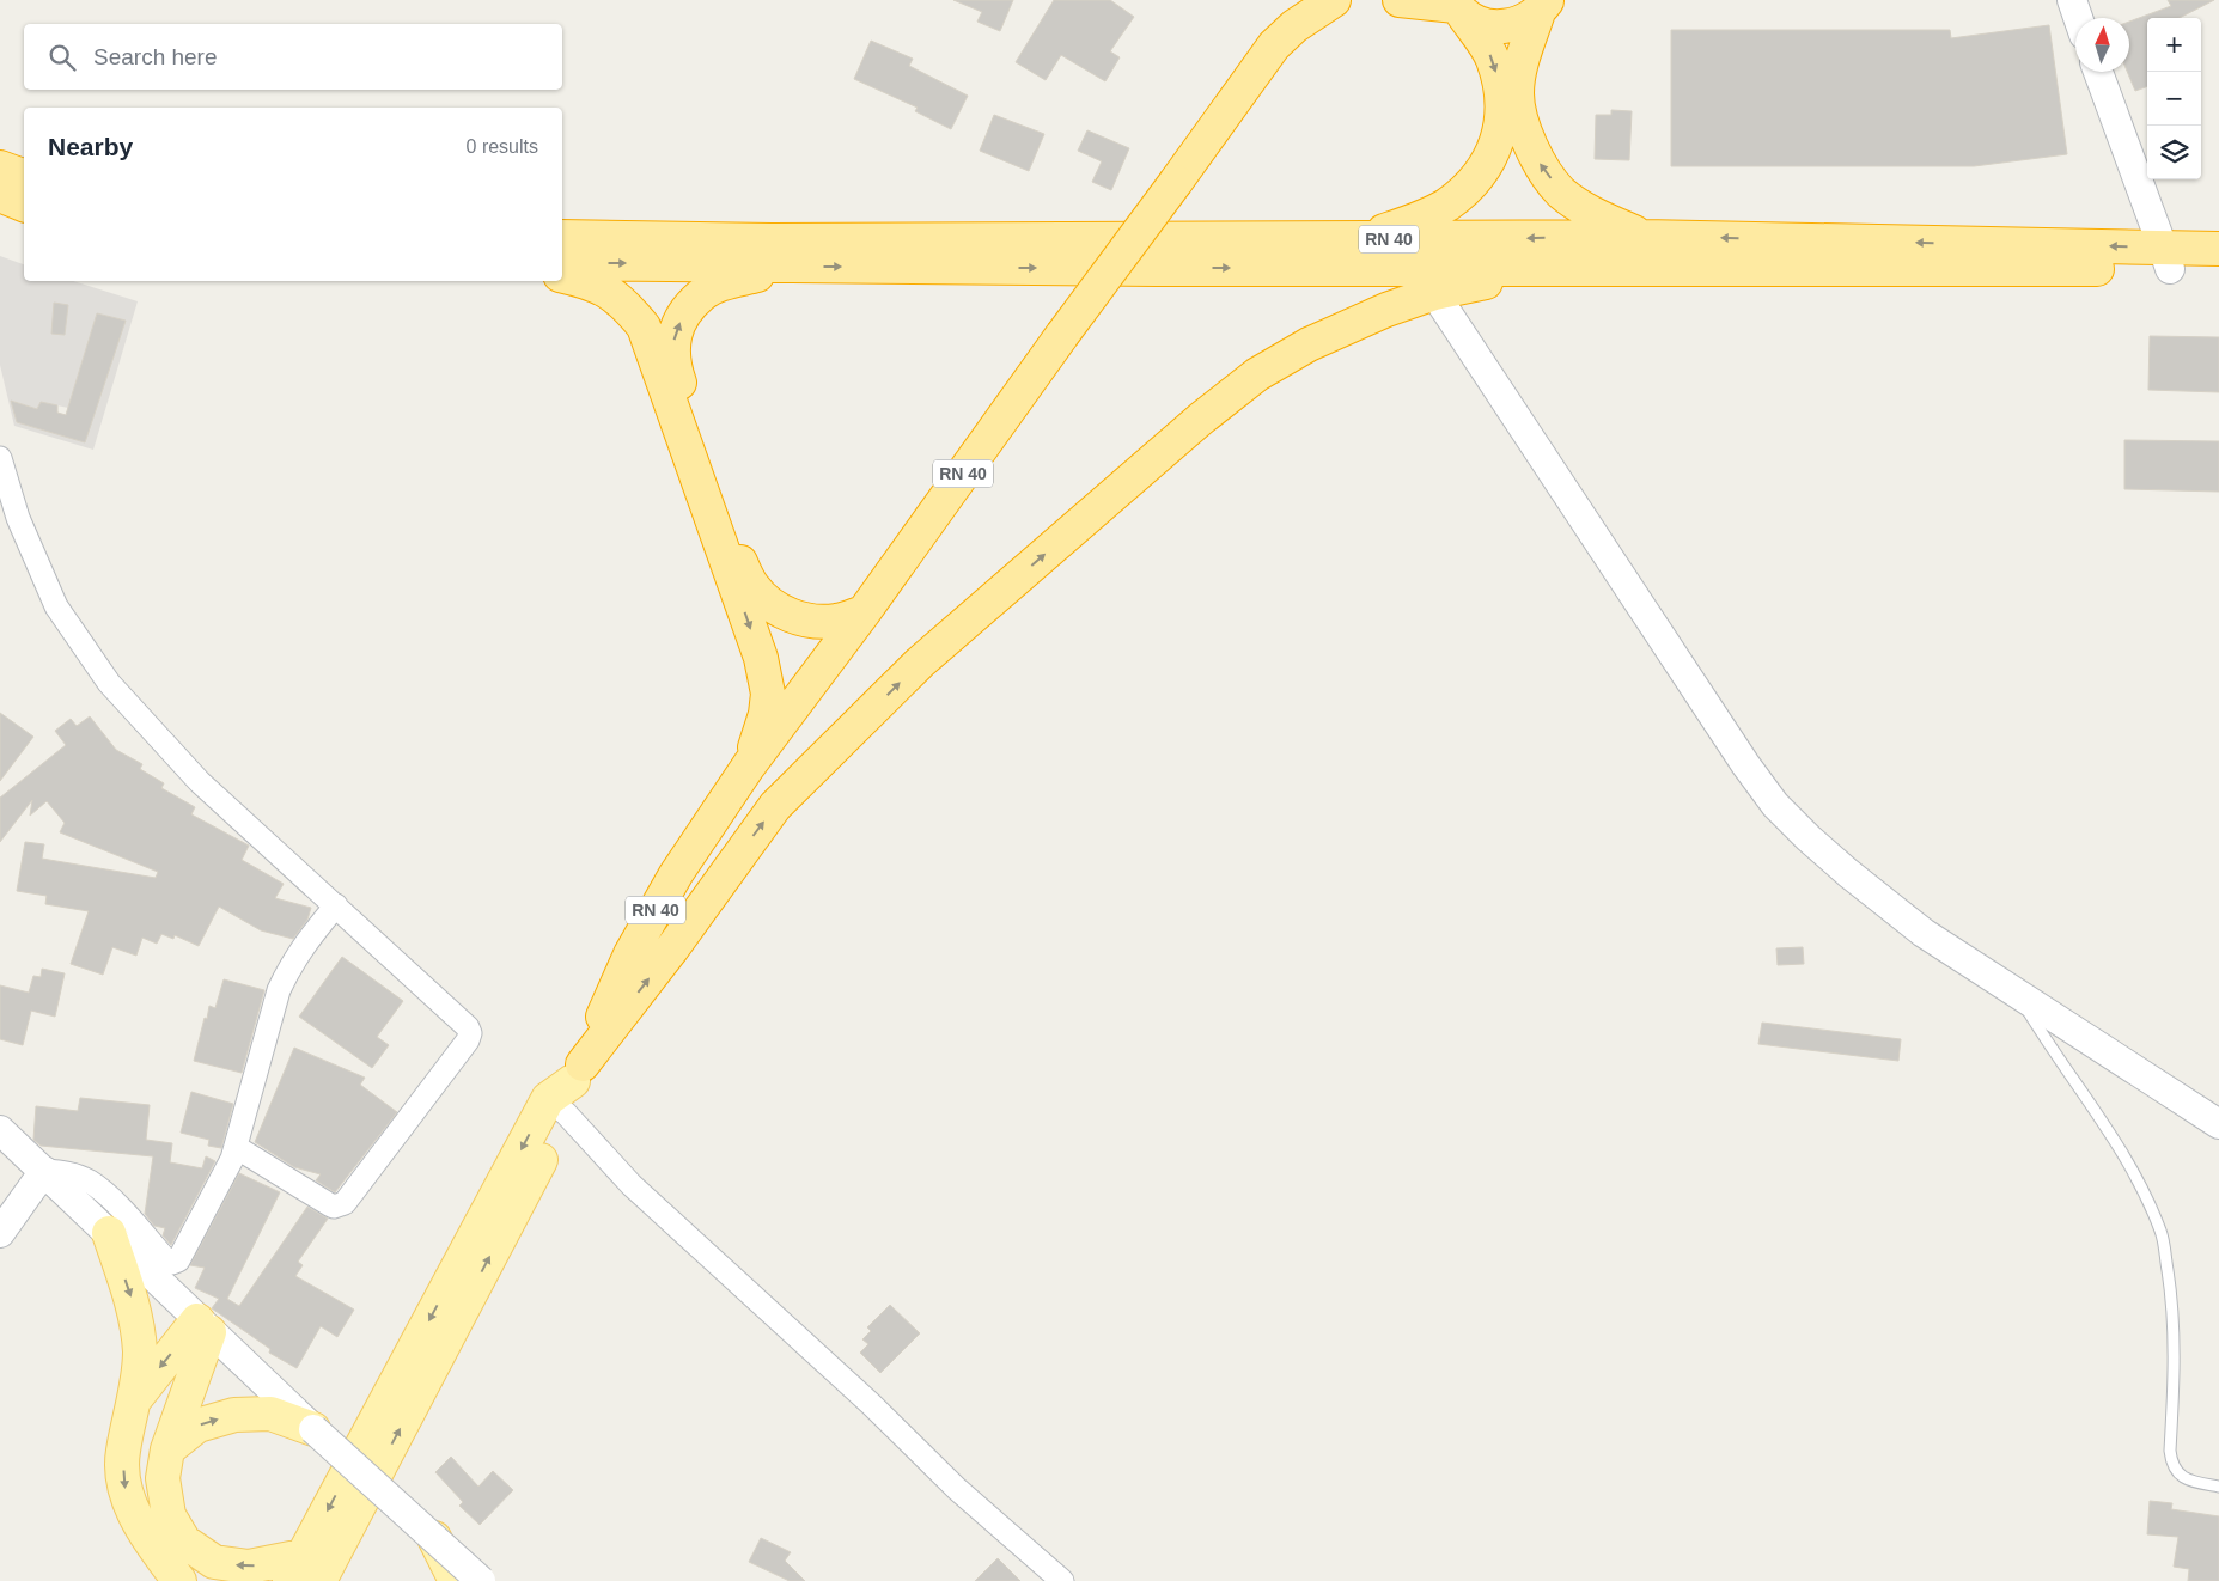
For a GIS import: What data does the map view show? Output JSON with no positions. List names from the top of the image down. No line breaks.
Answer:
{"streets":{"highway":["RN 40"]},"north":"top","page":{"map_buttons":["+","−"],"search":"Search here","heading":["Nearby","0 results"]}}
